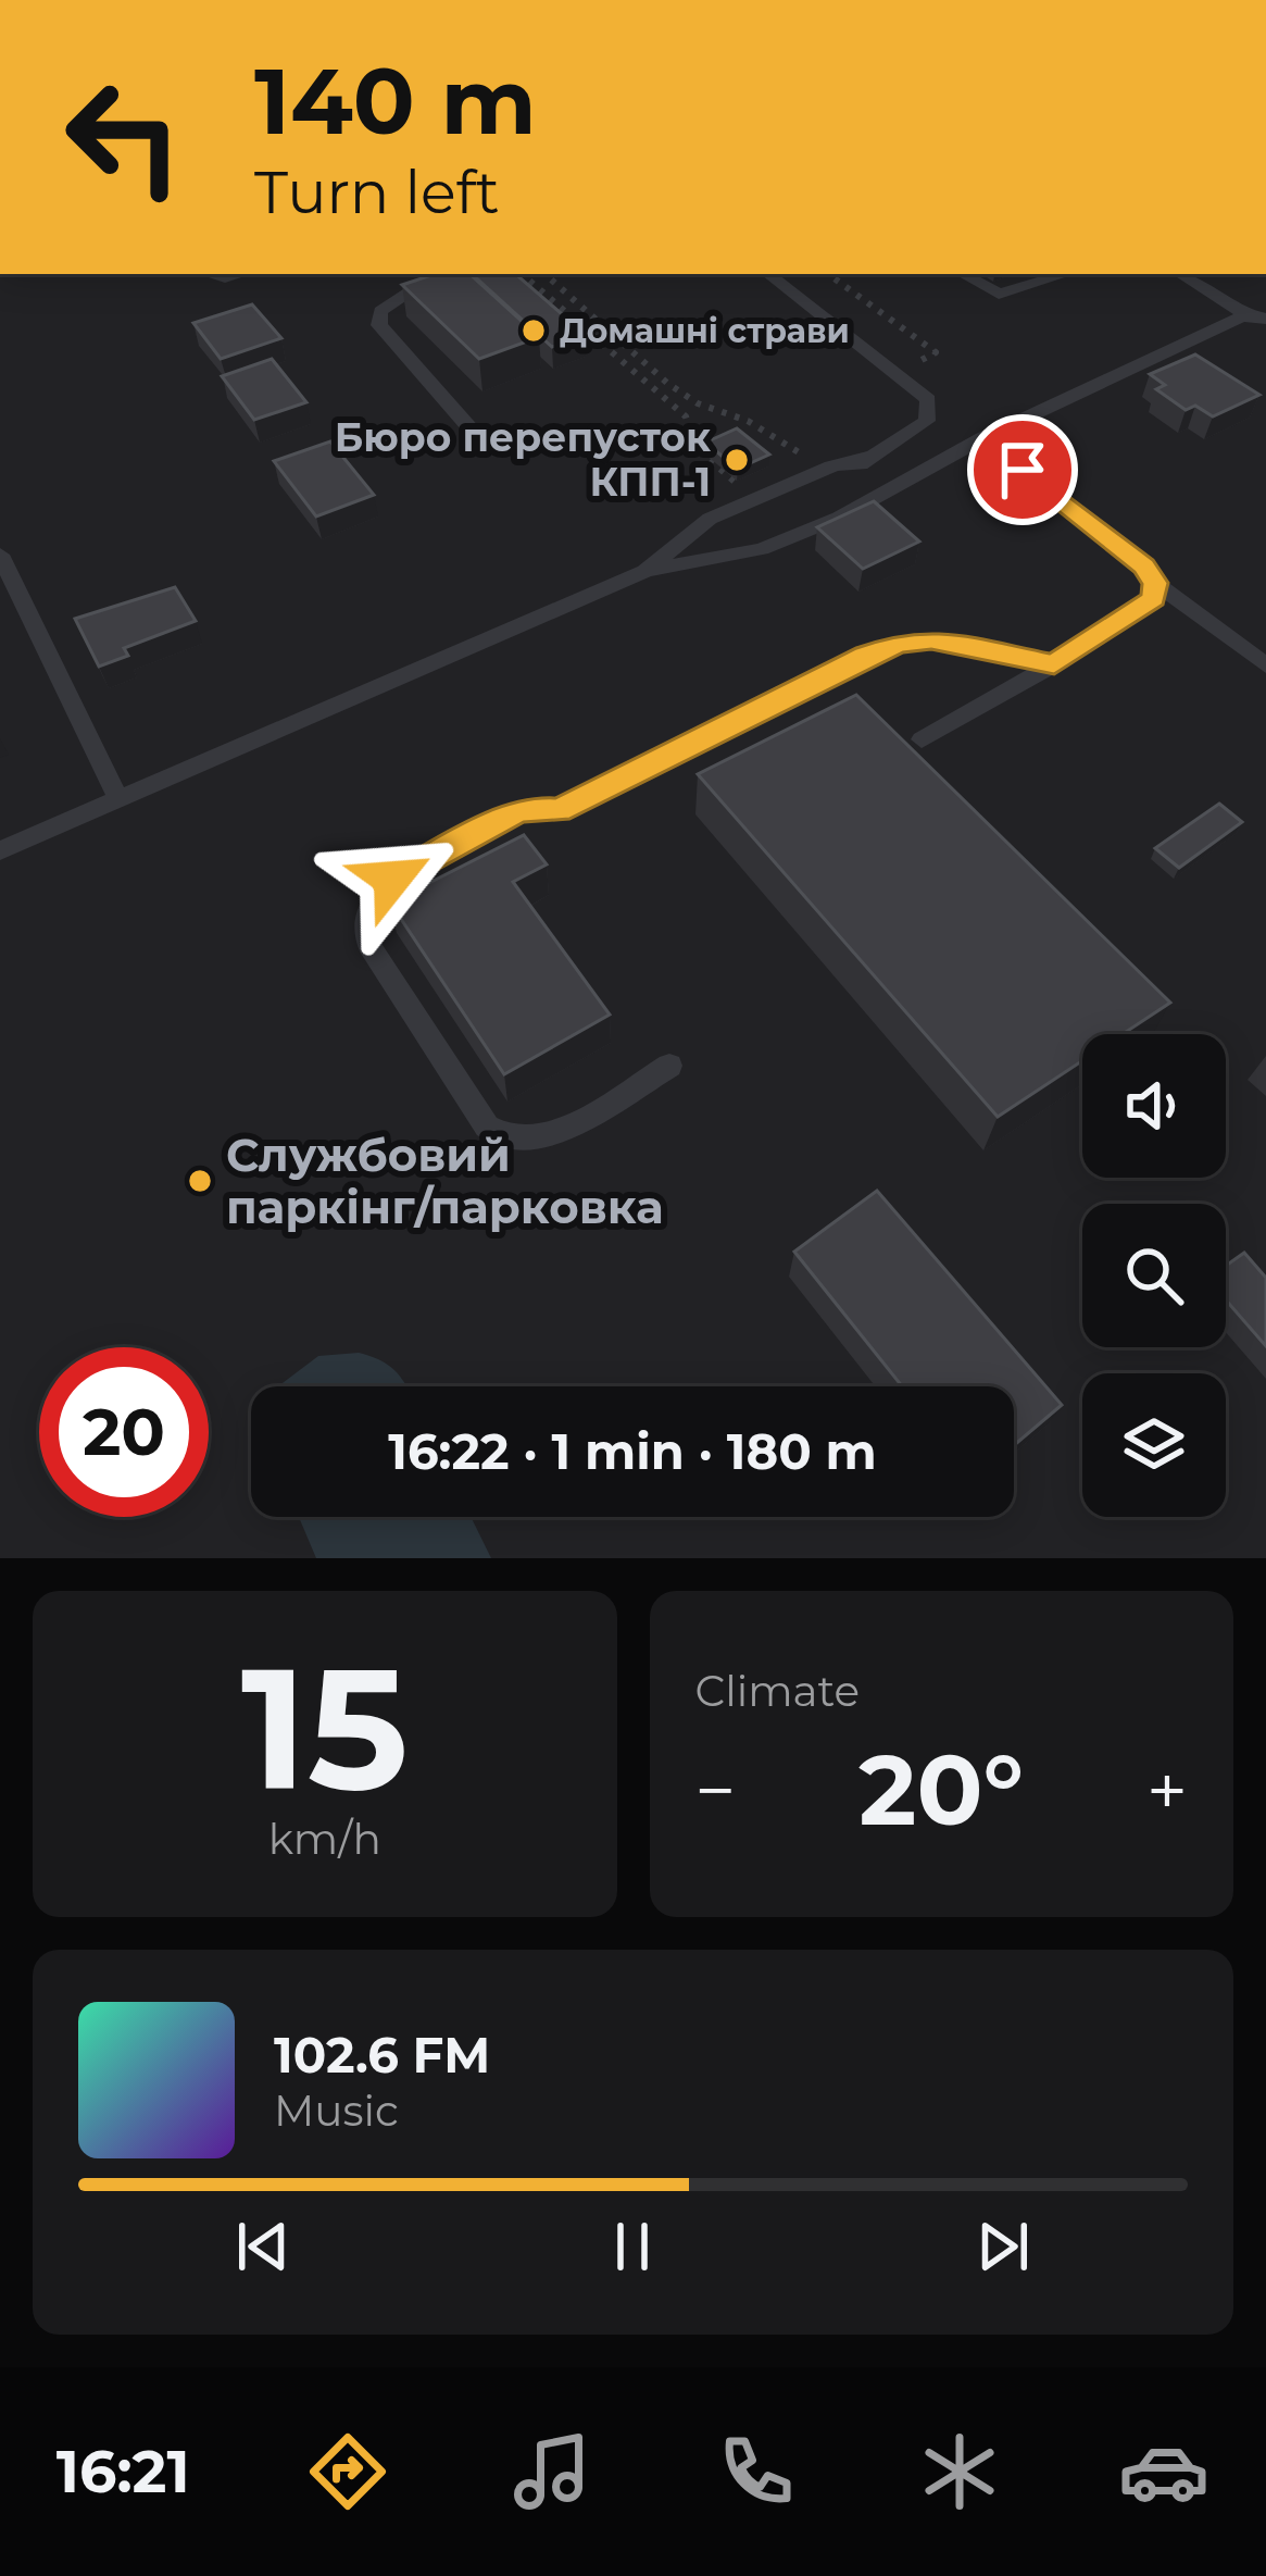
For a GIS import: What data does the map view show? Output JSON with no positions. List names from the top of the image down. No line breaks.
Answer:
{"places":["Домашні страви","Бюро перепусток КПП-1","Службовий паркінг/парковка"],"page":{"turn":["140 m","Turn left"],"limit":"20","trip":"16:22 · 1 min · 180 m","tile":[["15","km/h"],"Climate"],"heat":["−","20°","+"],"song":["102.6 FM","Music"],"tabs":"16:21"}}
